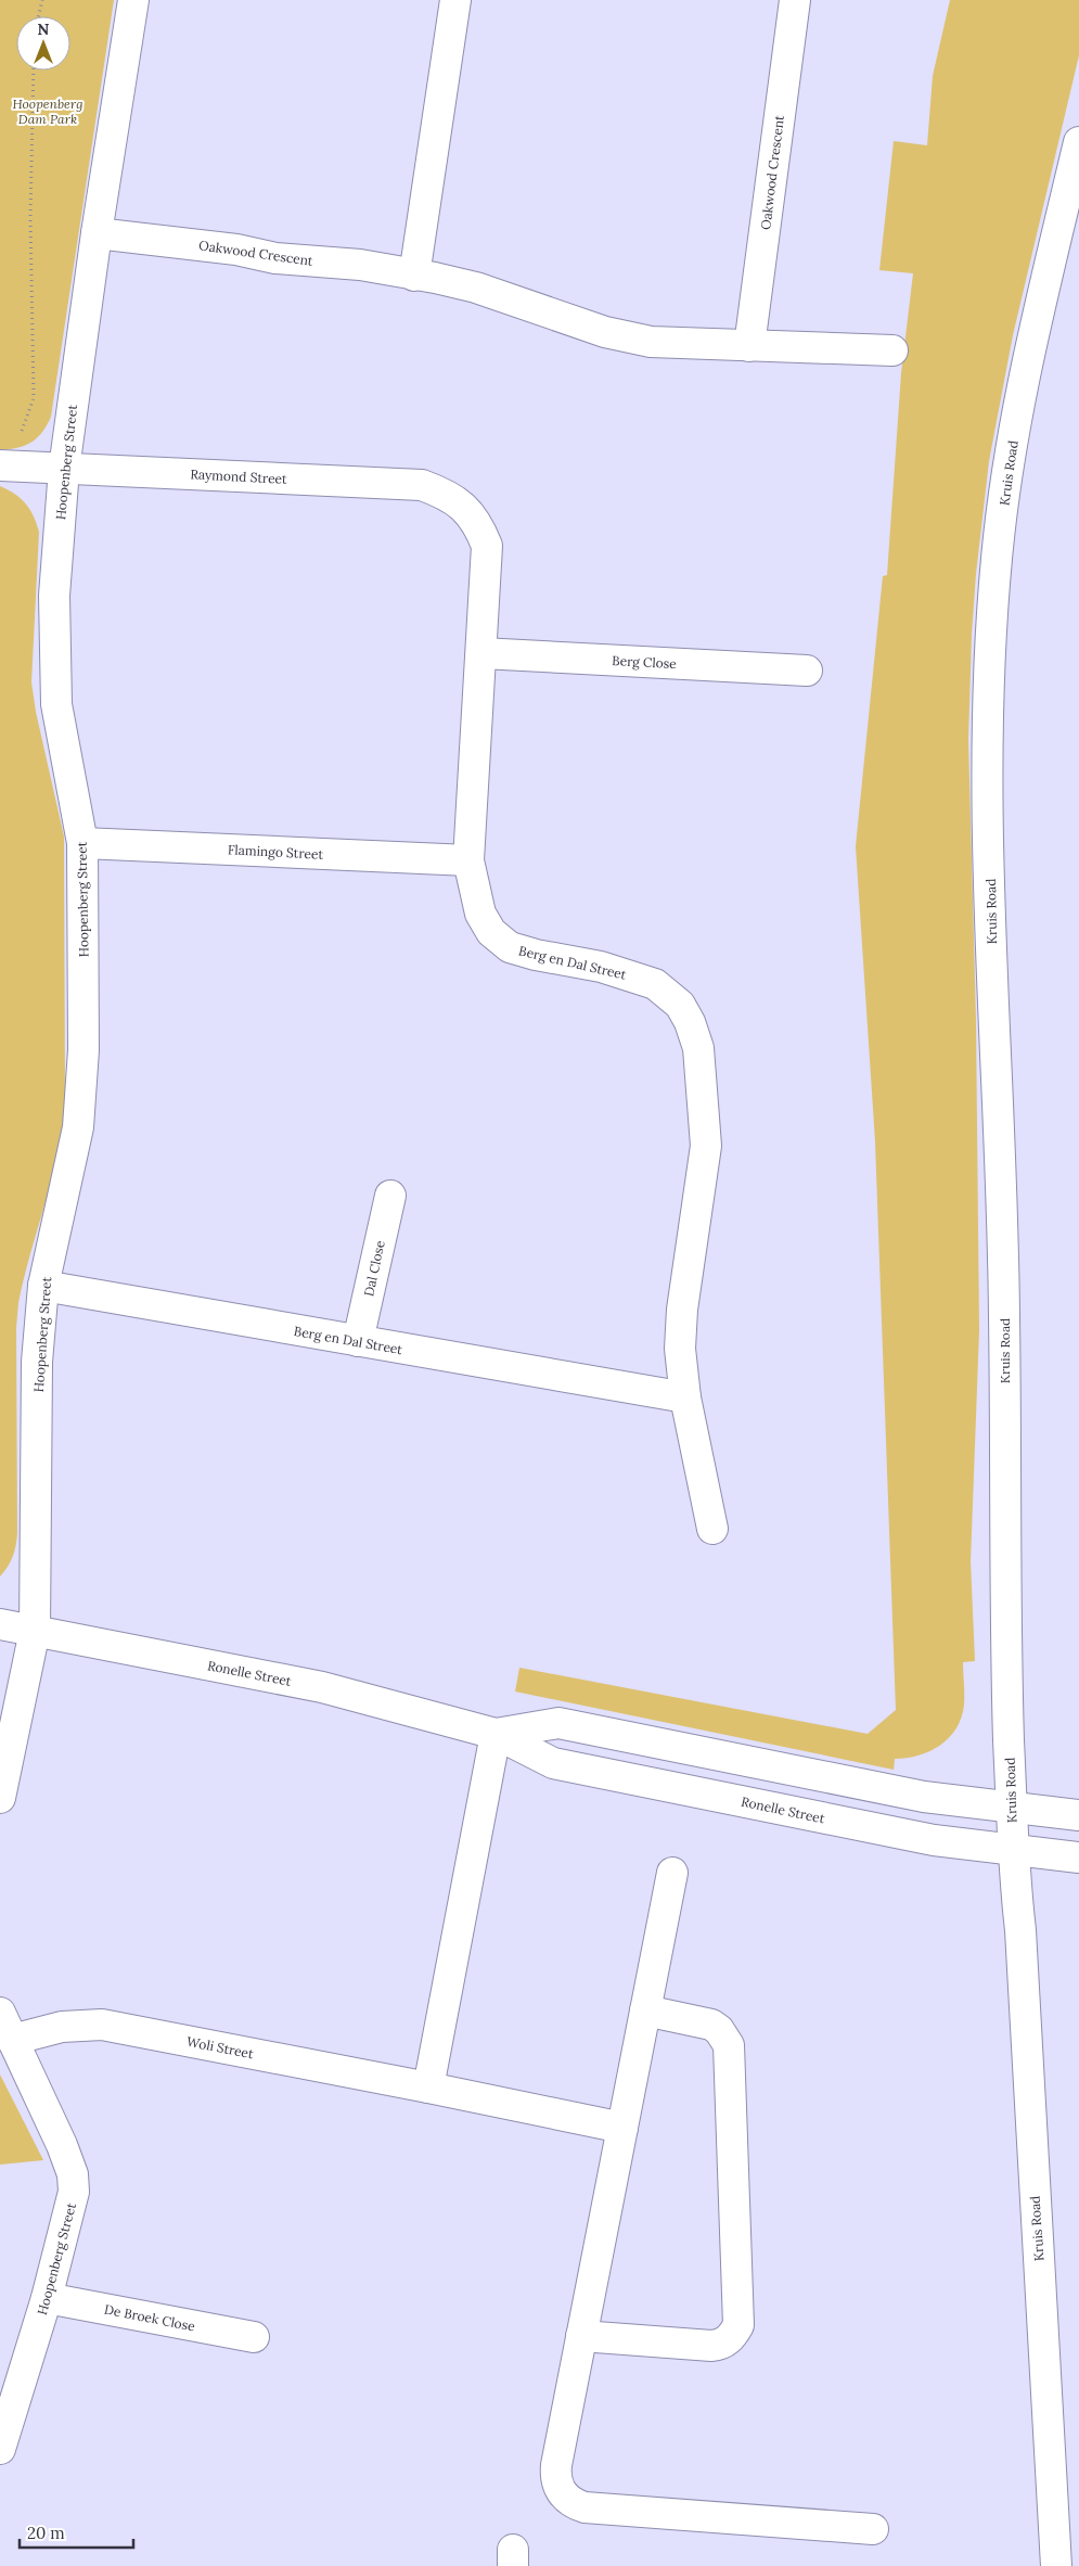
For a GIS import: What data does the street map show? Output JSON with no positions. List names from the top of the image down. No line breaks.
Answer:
{"streets":{"street":["Oakwood Crescent","Hoopenberg Street","Kruis Road","Raymond Street","Berg Close","Flamingo Street","Berg en Dal Street","Dal Close","Ronelle Street","Woli Street","De Broek Close"]},"crossings":[["Oakwood Crescent","Hoopenberg Street"],["Hoopenberg Street","Raymond Street"],["Hoopenberg Street","Flamingo Street"],["Hoopenberg Street","Berg en Dal Street"],["Hoopenberg Street","Ronelle Street"],["Hoopenberg Street","Woli Street"],["Hoopenberg Street","De Broek Close"],["Kruis Road","Ronelle Street"],["Raymond Street","Berg en Dal Street"],["Berg Close","Berg en Dal Street"],["Flamingo Street","Berg en Dal Street"],["Berg en Dal Street","Dal Close"]],"parks":["Hoopenberg Dam Park"],"scale_bar":"20 m","north":"top"}
